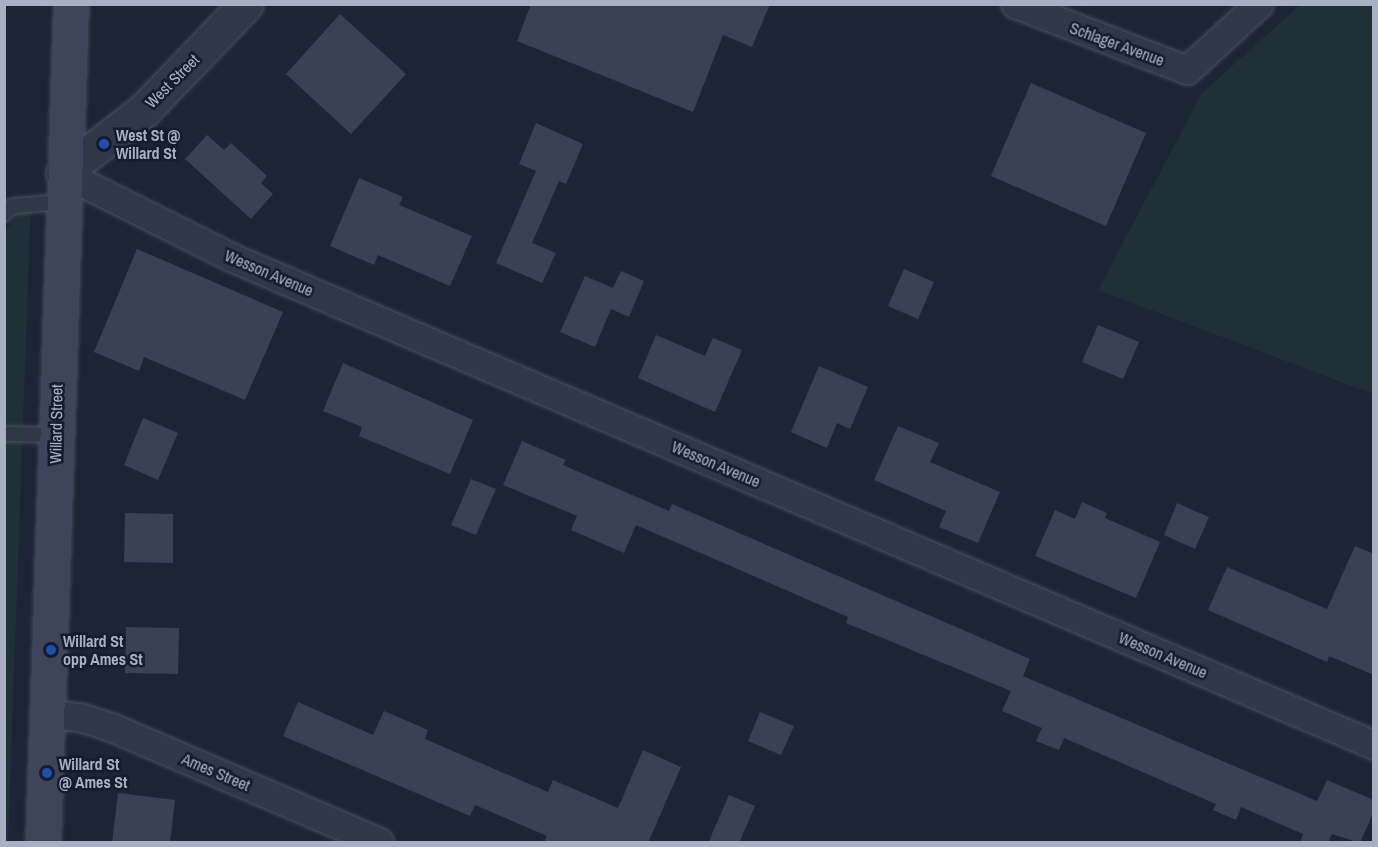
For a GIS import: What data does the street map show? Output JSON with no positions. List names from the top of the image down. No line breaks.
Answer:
{"streets":{"main road":["Willard Street"],"street":["Schlager Avenue","West Street","Wesson Avenue","Ames Street"]},"crossings":[["West Street","Wesson Avenue"],["West Street","Willard Street"],["Wesson Avenue","Willard Street"],["Willard Street","Ames Street"]],"places":["West St @ Willard St","Willard St opp Ames St","Willard St @ Ames St"]}
